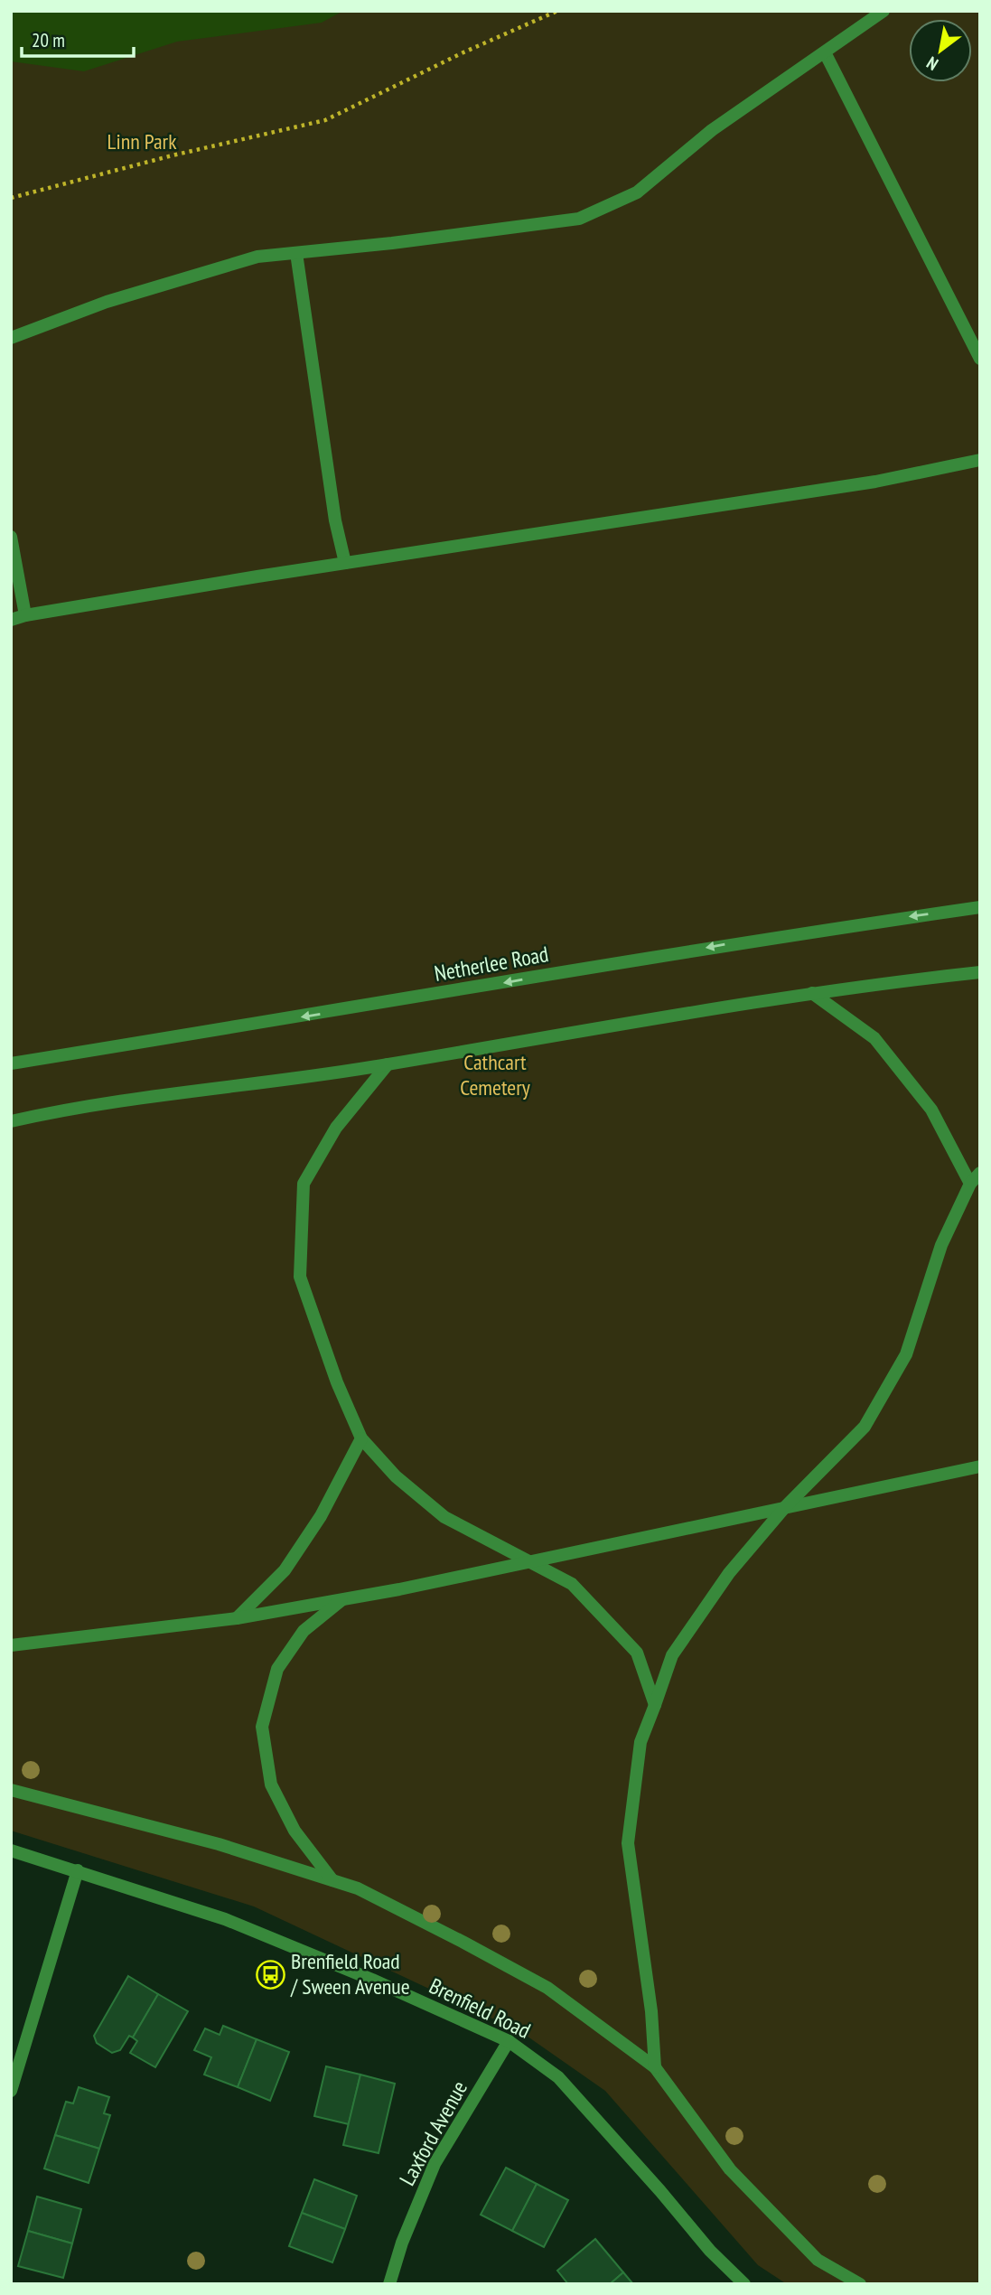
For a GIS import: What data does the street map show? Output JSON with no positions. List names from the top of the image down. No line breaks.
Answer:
{"streets":{"street":["Netherlee Road","Brenfield Road","Laxford Avenue"]},"crossings":[["Brenfield Road","Laxford Avenue"]],"parks":["Linn Park","Cathcart Cemetery"],"places":{"bus stop":["Brenfield Road / Sween Avenue"]},"scale_bar":"20 m","north":"bottom left"}
